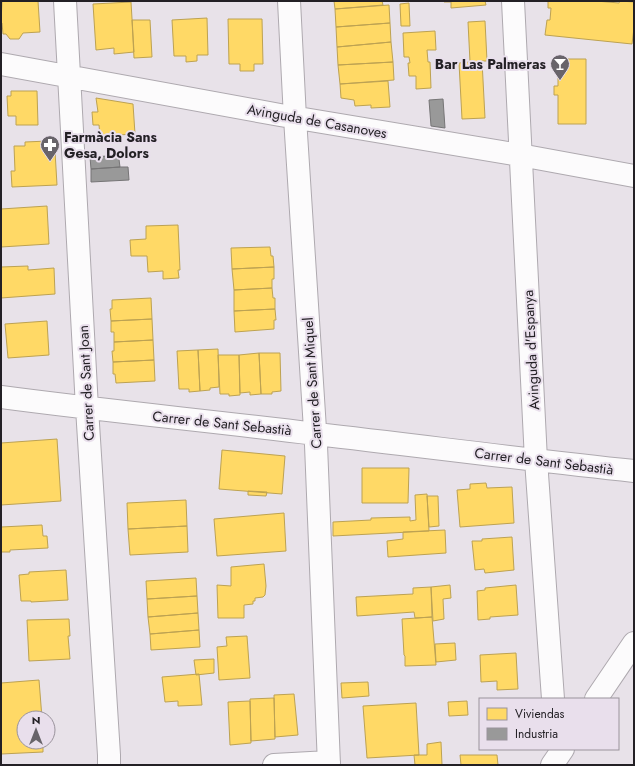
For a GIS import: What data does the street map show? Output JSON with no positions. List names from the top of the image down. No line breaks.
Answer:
{"streets":{"street":["Avinguda de Casanoves","Avinguda d'Espanya","Carrer de Sant Joan","Carrer de Sant Miquel","Carrer de Sant Sebastià"]},"crossings":[["Avinguda de Casanoves","Avinguda d'Espanya"],["Avinguda de Casanoves","Carrer de Sant Joan"],["Avinguda de Casanoves","Carrer de Sant Miquel"],["Avinguda d'Espanya","Carrer de Sant Sebastià"],["Carrer de Sant Joan","Carrer de Sant Sebastià"],["Carrer de Sant Miquel","Carrer de Sant Sebastià"]],"places":{"bar":["Bar Las Palmeras"],"pharmacy":["Farmàcia Sans Gesa, Dolors"]},"legend":["Viviendas","Industria"],"north":"top"}
